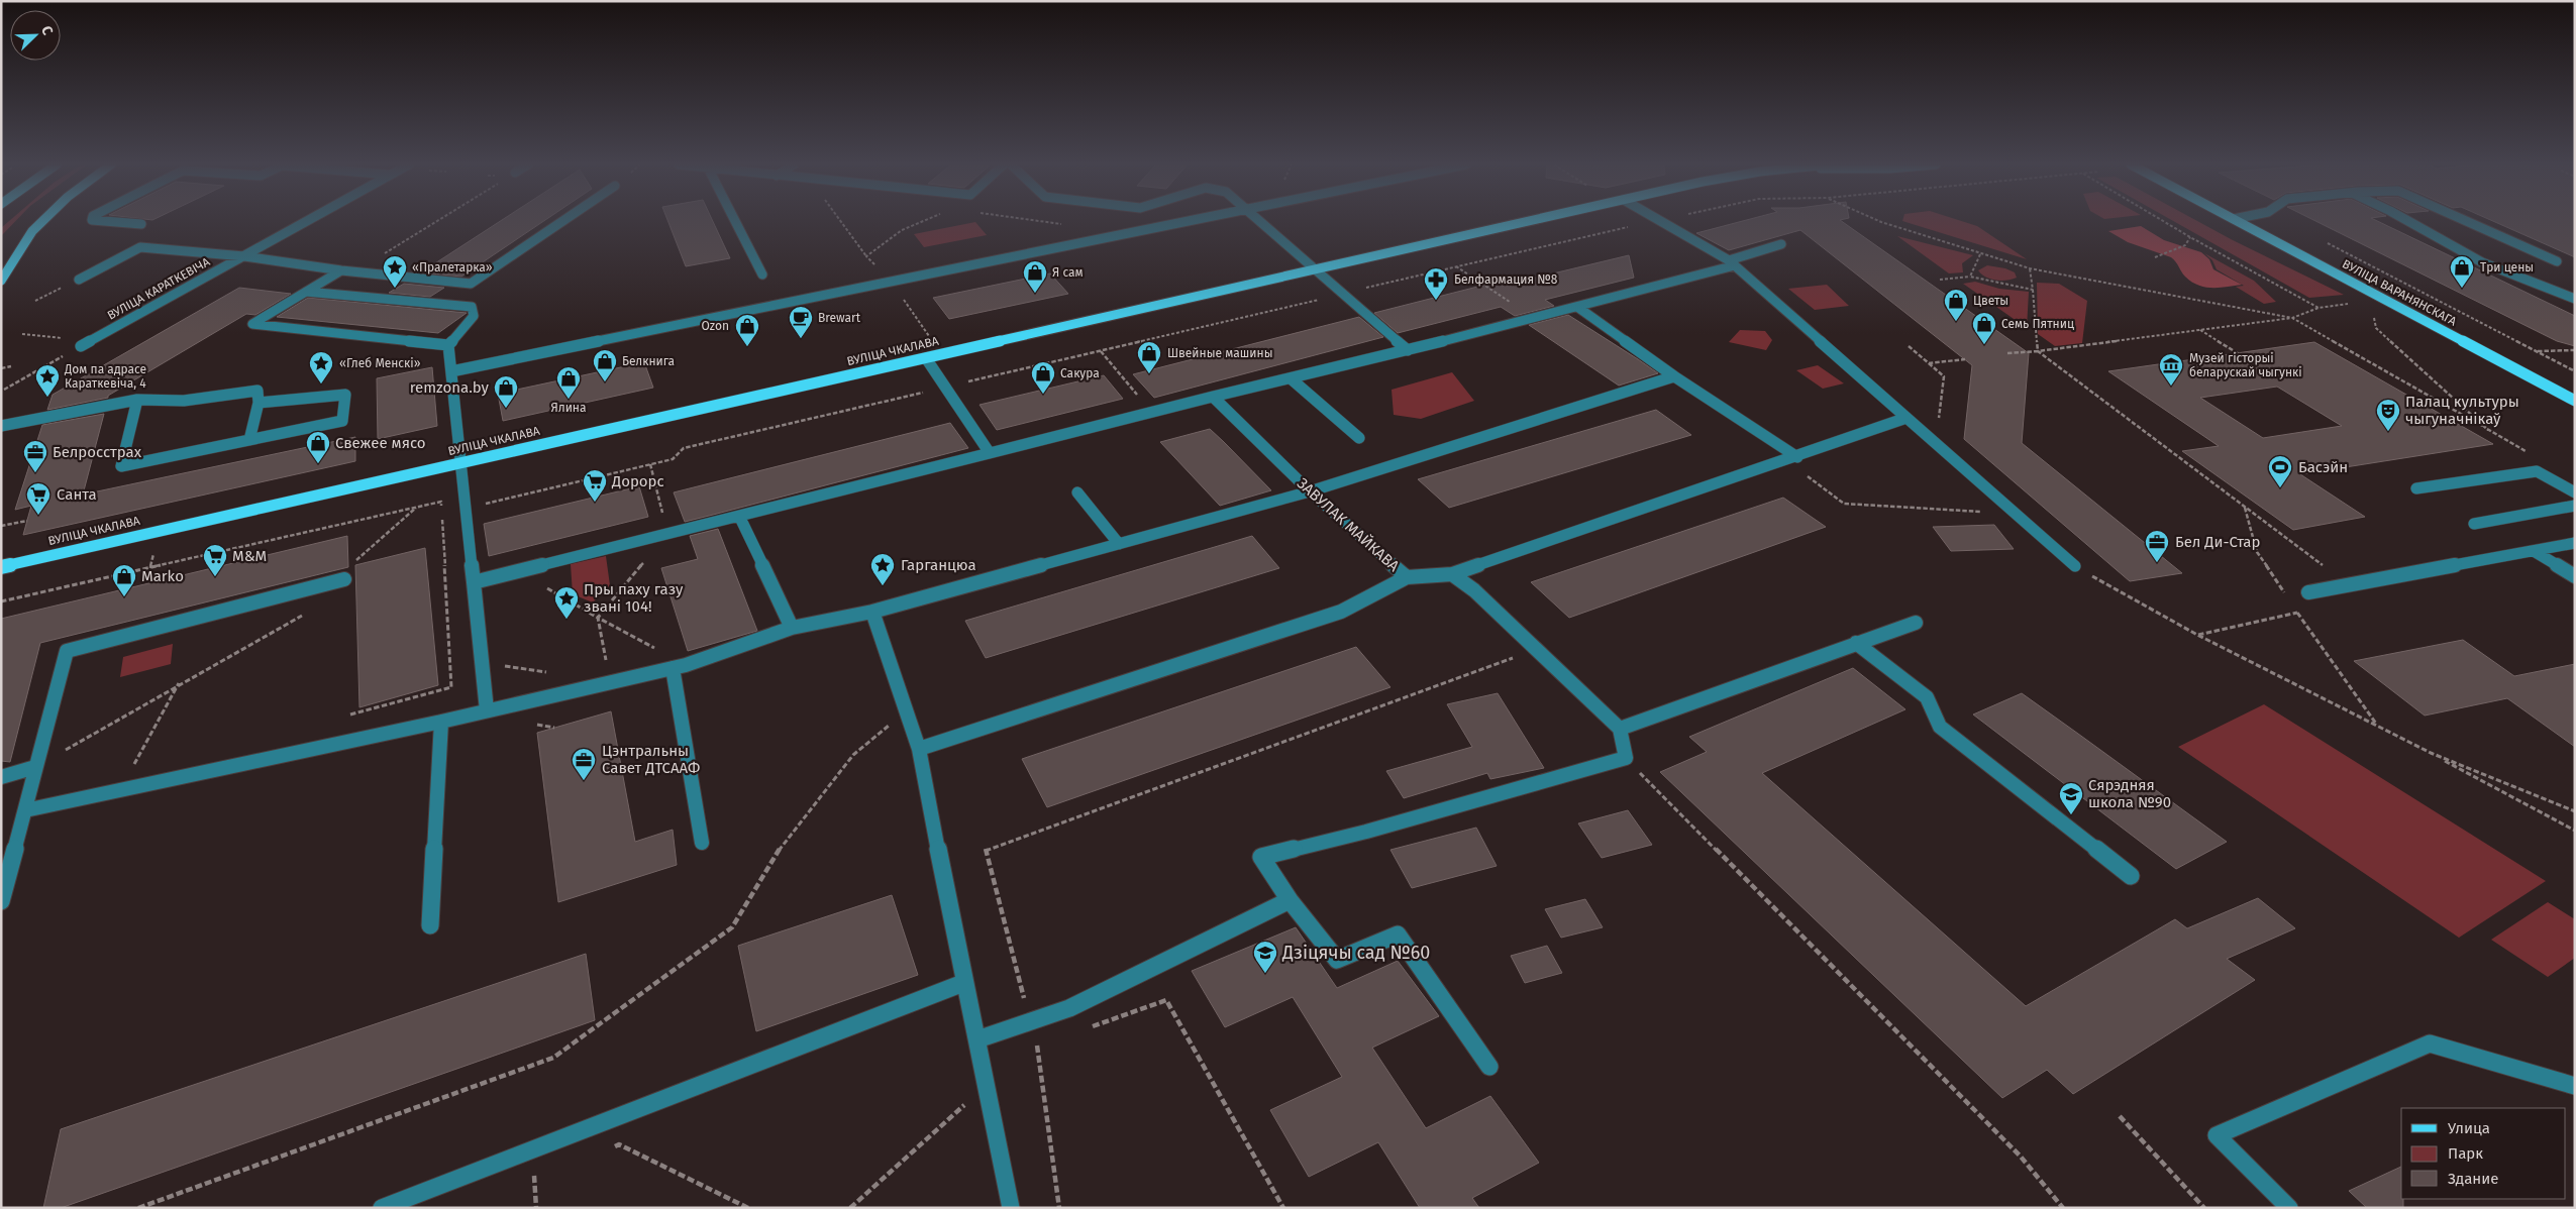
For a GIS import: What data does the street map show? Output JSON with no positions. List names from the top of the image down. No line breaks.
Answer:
{"streets":{"main road":["ВУЛІЦА ВАРАНЯНСКАГА","ВУЛІЦА ЧКАЛАВА"],"street":["ВУЛІЦА КАРАТКЕВІЧА","ЗАВУЛАК МАЙКАВА"]},"places":{"place":["«Пралетарка»","«Глеб Менскі»","Дом па адрасе Караткевіча, 4","Гарганцюа","Пры паху газу звані 104!"],"shop":["Три цены","Я сам","Цветы","Семь Пятниц","Ozon","Швейные машины","Белкнига","Сакура","Ялина","remzona.by","Свежее мясо","Marko"],"pharmacy":["Белфармация №8"],"cafe":["Brewart"],"museum":["Музей гісторыі беларускай чыгункі"],"theatre":["Палац культуры чыгуначнікаў"],"office":["Белросстрах","Бел Ди-Стар","Цэнтральны Савет ДТСААФ"],"sports":["Басэйн"],"supermarket":["Дорорс","Санта","M&M"],"school or university":["Сярэдняя школа №90","Дзіцячы сад №60"]},"legend":["Улица","Парк","Здание"],"north":"top right"}
